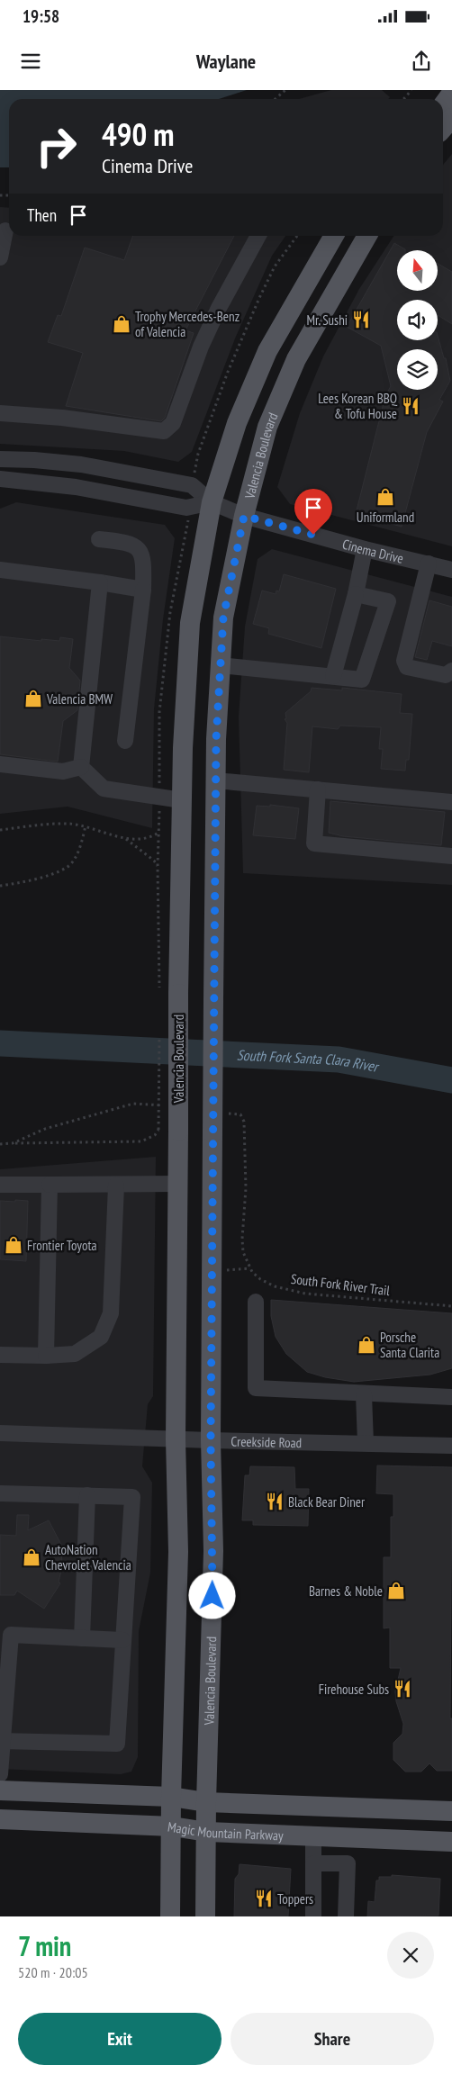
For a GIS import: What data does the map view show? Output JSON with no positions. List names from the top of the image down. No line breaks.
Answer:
{"streets":{"main road":["Valencia Boulevard","Magic Mountain Parkway"],"street":["Cinema Drive","Creekside Road"],"path":["South Fork River Trail"]},"crossings":[["Valencia Boulevard","Cinema Drive"],["Valencia Boulevard","Creekside Road"],["Valencia Boulevard","Magic Mountain Parkway"]],"water":["South Fork Santa Clara River"],"places":{"restaurant":["Mr. Sushi","Lees Korean BBQ & Tofu House","Black Bear Diner","Firehouse Subs","Toppers"],"shop":["Trophy Mercedes-Benz of Valencia","Uniformland","Valencia BMW","Frontier Toyota","Porsche Santa Clarita","AutoNation Chevrolet Valencia","Barnes & Noble"]},"north":"top","page":{"status":"19:58","header":"Waylane","turn":["490 m","Cinema Drive"],"then":"Then","heading":["7 min","520 m · 20:05"],"buttons":["Exit","Share"]}}
